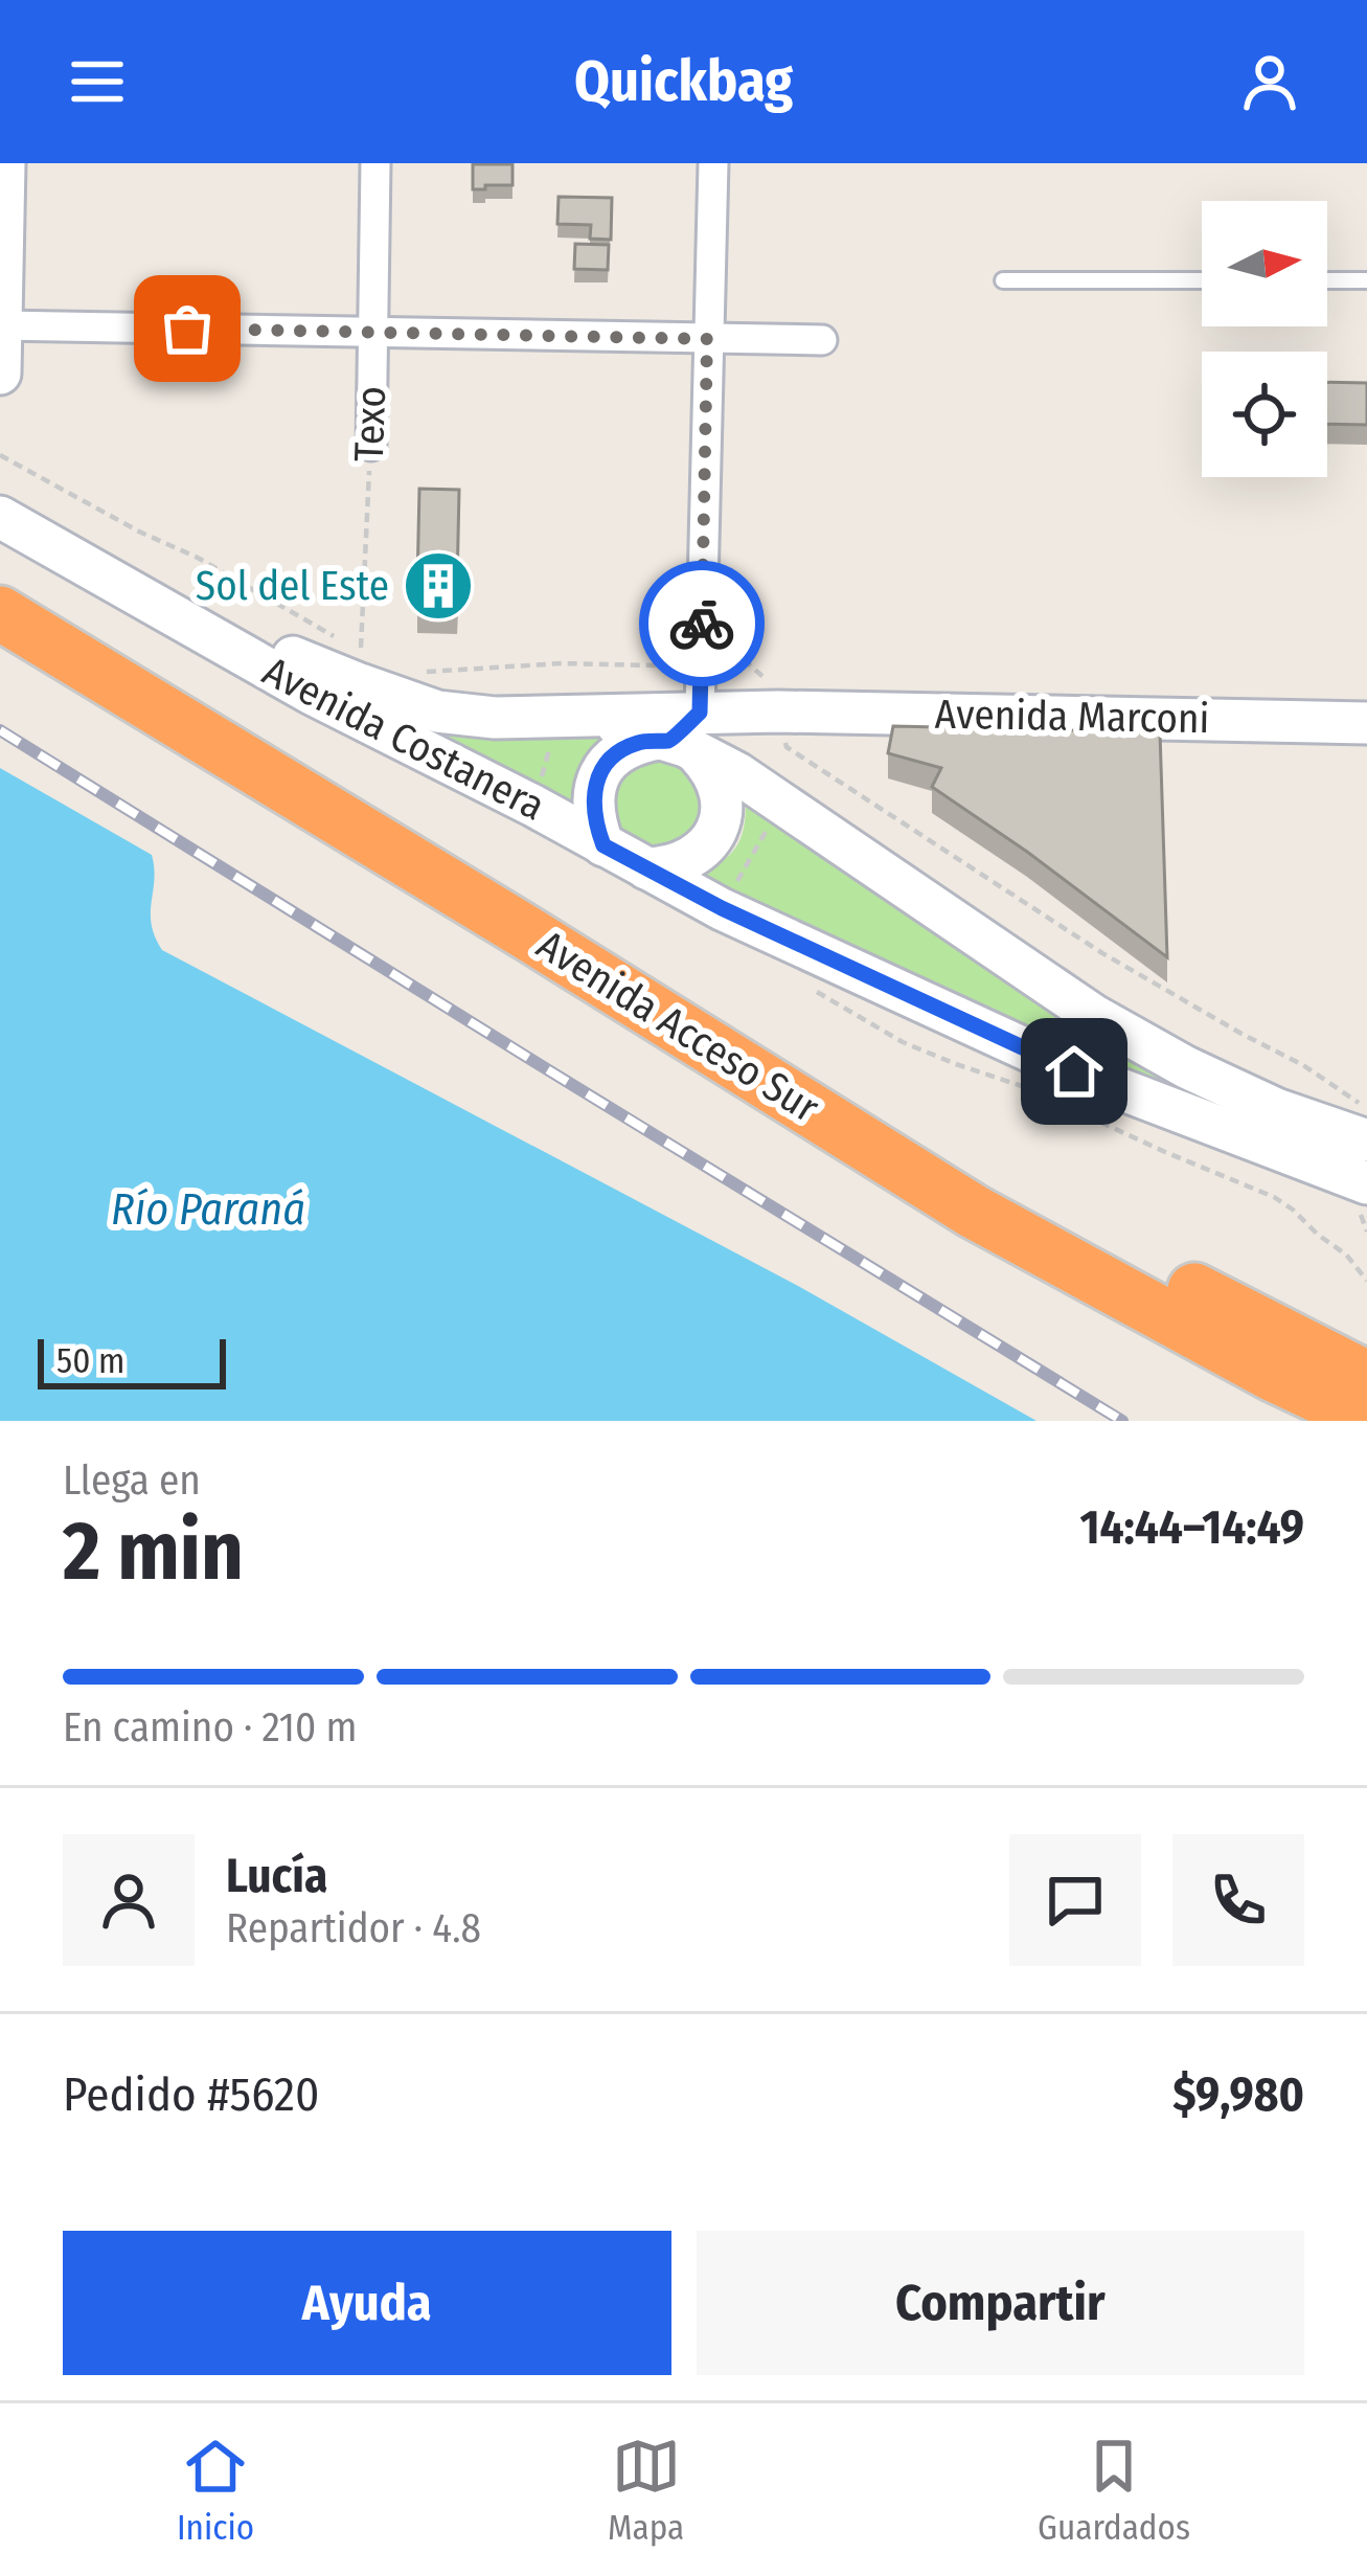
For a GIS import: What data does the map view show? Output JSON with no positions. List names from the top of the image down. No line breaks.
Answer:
{"streets":{"highway":["Avenida Acceso Sur"],"main road":["Avenida Marconi","Avenida Costanera"],"street":["Texo"]},"crossings":[["Texo","Avenida Costanera"],["Avenida Marconi","Avenida Costanera"]],"water":["Río Paraná"],"places":{"building":["Sol del Este"]},"scale_bar":"50 m","north":"right","page":{"header":"Quickbag","scale":"50 m","heading":["2 min","Llega en","14:44–14:49"],"panel":["Lucía","Repartidor · 4.8","Pedido #5620","$9,980"],"bar":"En camino · 210 m","buttons":["Ayuda","Compartir"],"tabs":["Inicio","Mapa","Guardados"]}}
